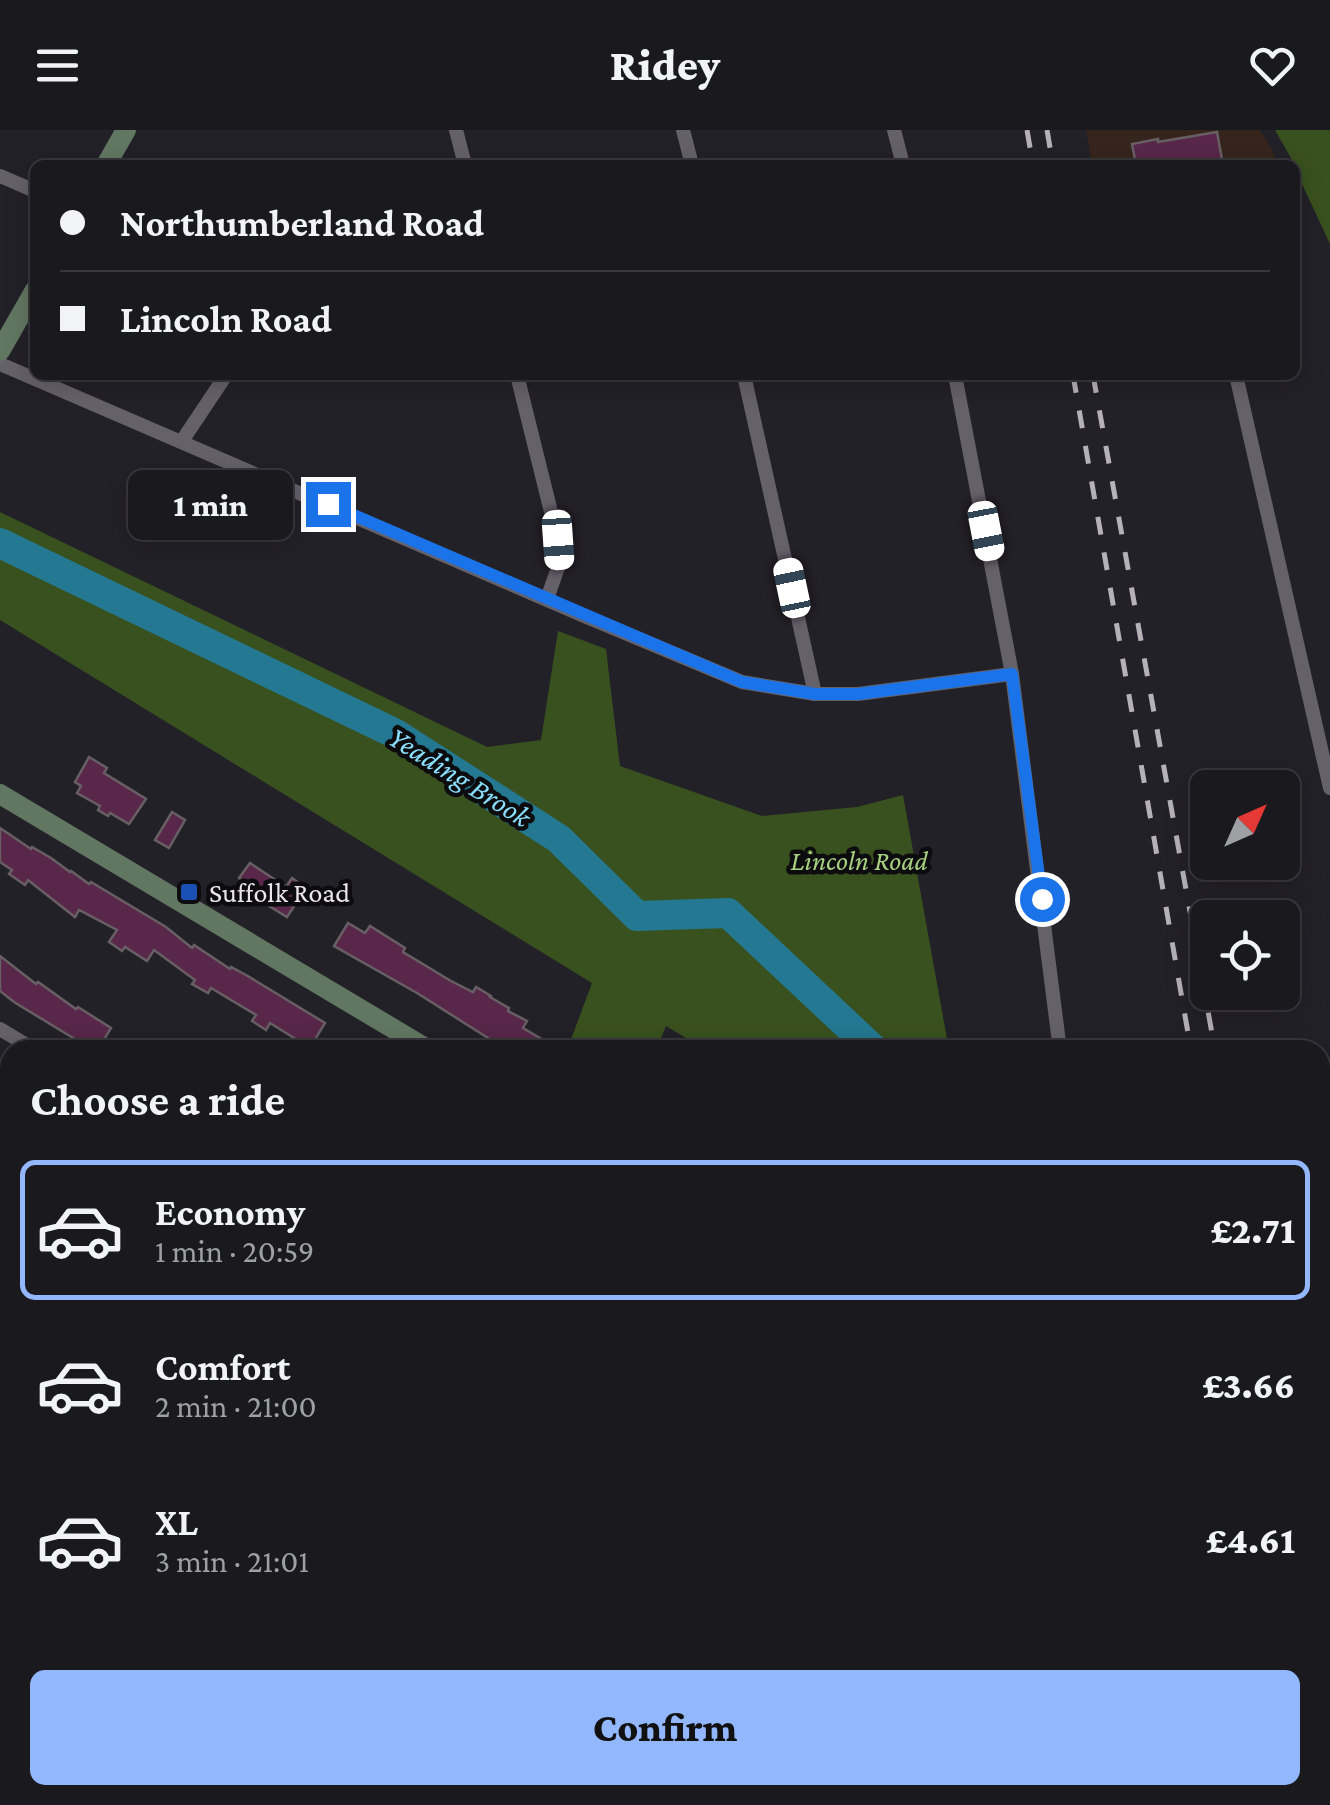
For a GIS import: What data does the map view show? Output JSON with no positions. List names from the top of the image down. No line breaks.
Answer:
{"water":["Yeading Brook"],"parks":["Lincoln Road"],"places":{"transit":["Suffolk Road"]},"north":"top right","page":{"header":"Ridey","banner":["Northumberland Road","Lincoln Road"],"bubble":"1 min","heading":"Choose a ride","list":[{"name":"Economy","note":"1 min · 20:59","value":"£2.71"},{"name":"Comfort","note":"2 min · 21:00","value":"£3.66"},{"name":"XL","note":"3 min · 21:01","value":"£4.61"}],"buttons":"Confirm"}}
